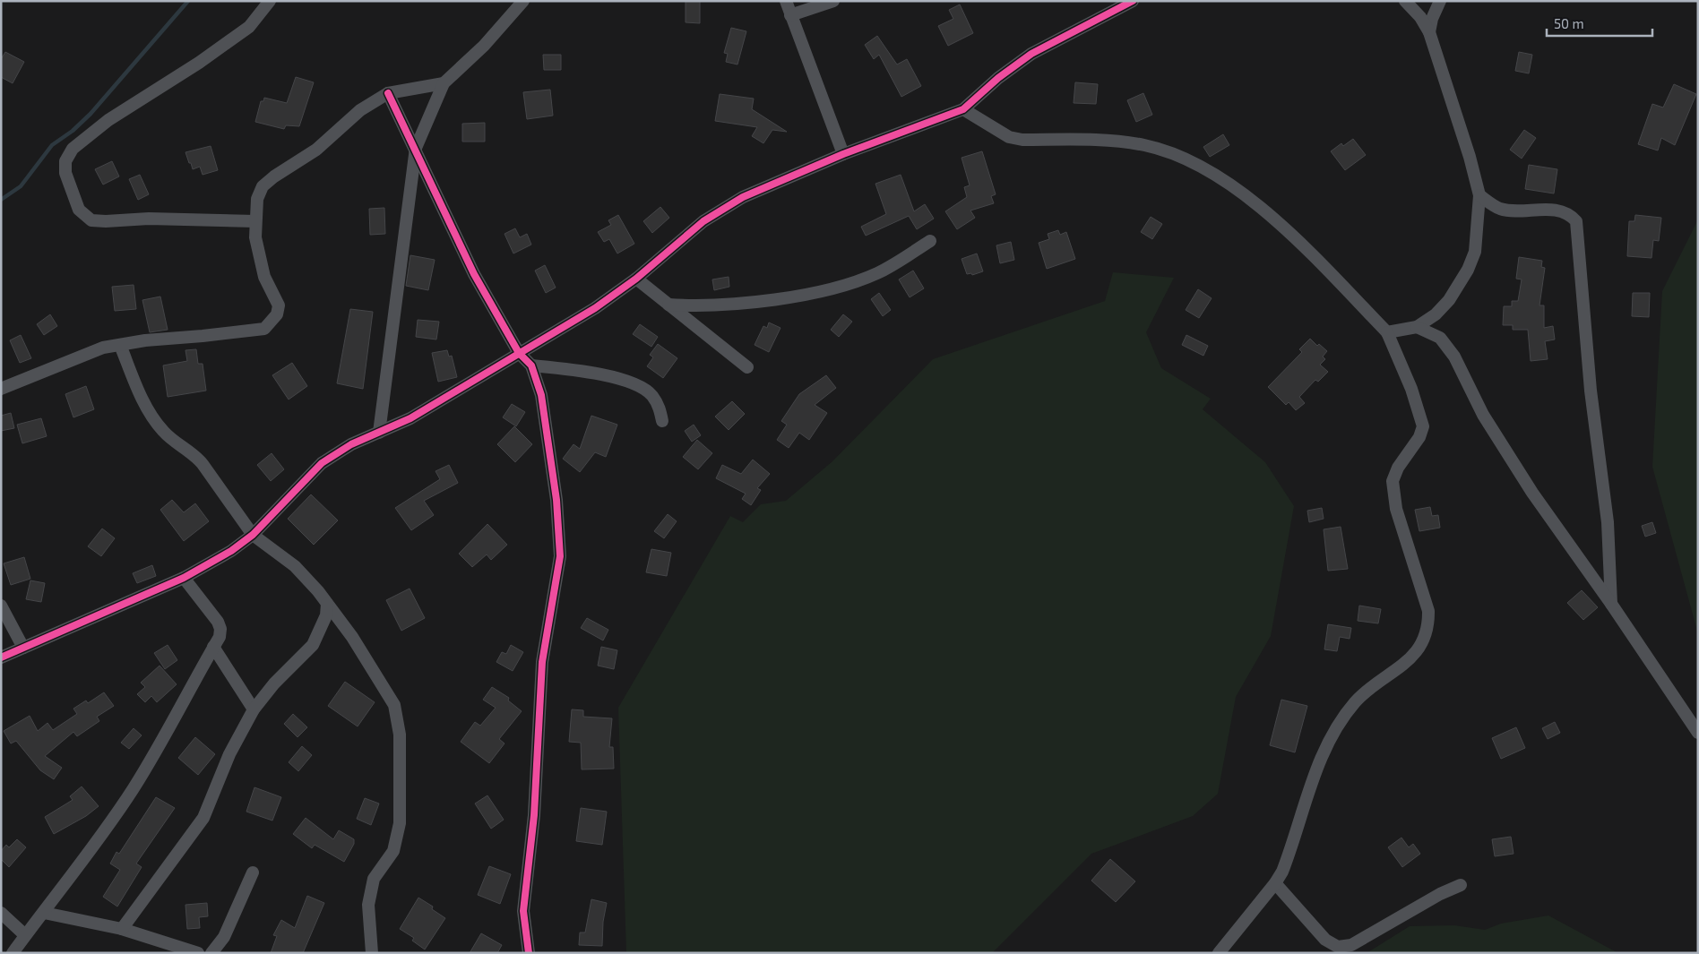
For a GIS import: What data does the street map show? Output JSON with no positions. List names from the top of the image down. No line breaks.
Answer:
{"scale_bar":"50 m"}
